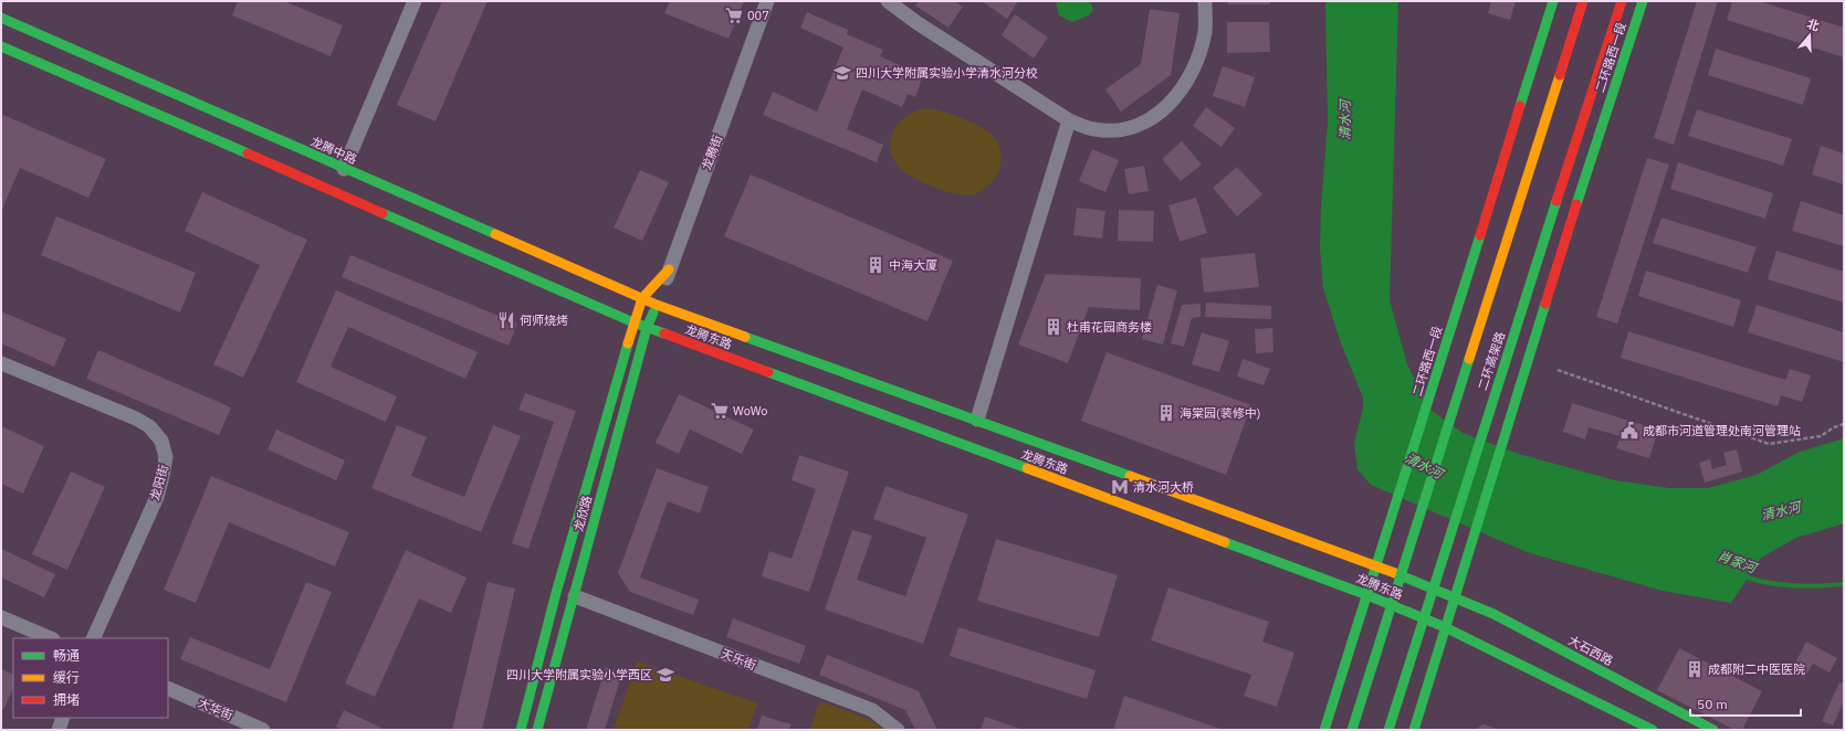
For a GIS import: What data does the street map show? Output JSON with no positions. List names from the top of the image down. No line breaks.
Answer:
{"streets":{"main road":["二环路西一段","龙腾中路","龙腾东路","二环高架路","龙欣路","大石西路"],"street":["龙腾街","龙阳街","天乐街","大华街"]},"crossings":[["二环路西一段","龙腾东路"],["二环路西一段","大石西路"],["龙腾中路","龙腾街"],["龙腾中路","龙腾东路"],["龙腾中路","龙欣路"],["龙腾街","龙腾东路"],["龙腾街","龙欣路"],["龙腾东路","龙欣路"],["龙腾东路","大石西路"],["龙欣路","天乐街"]],"water":["清水河","肖家河"],"places":{"supermarket":["007","WoWo"],"school or university":["四川大学附属实验小学清水河分校","四川大学附属实验小学西区"],"building":["中海大厦","杜甫花园商务楼","海棠园(装修中)","成都附二中医医院"],"restaurant":["何师烧烤"],"public building":["成都市河道管理处南河管理站"],"metro station":["清水河大桥"]},"legend":["畅通","缓行","拥堵"],"scale_bar":"50 m","north":"top"}
